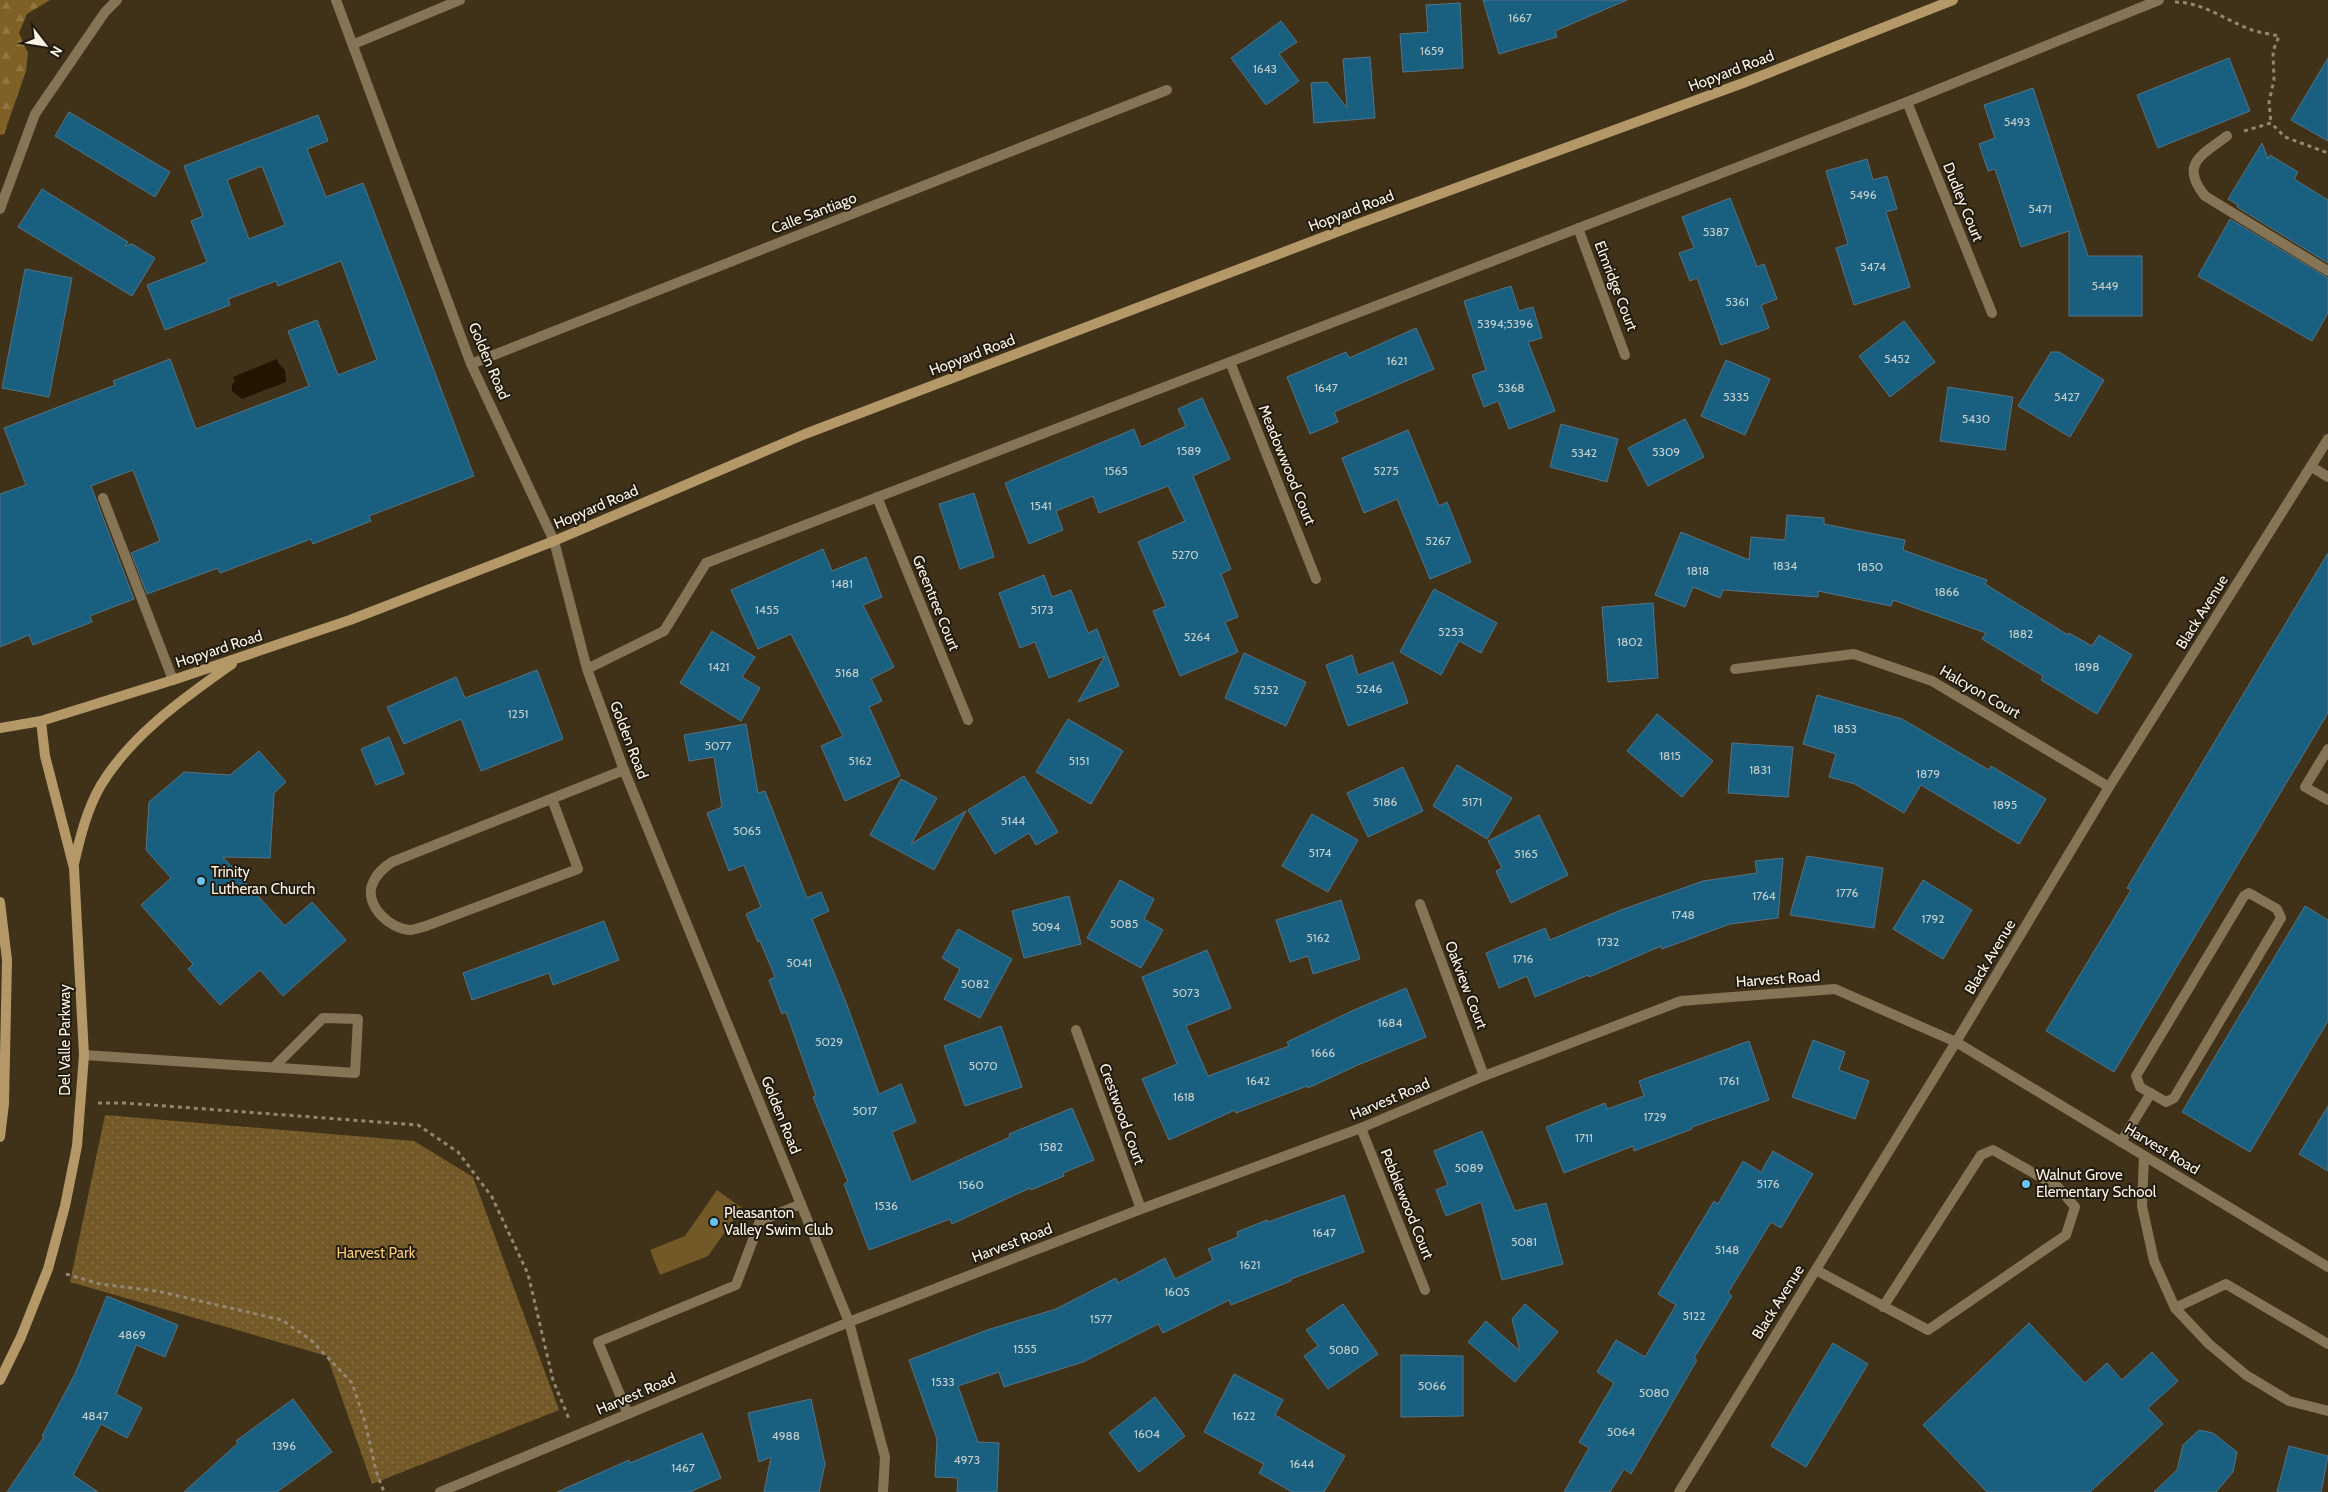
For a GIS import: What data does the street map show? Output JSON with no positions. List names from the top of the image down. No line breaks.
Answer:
{"streets":{"main road":["Hopyard Road","Del Valle Parkway"],"street":["Dudley Court","Calle Santiago","Elmridge Court","Golden Road","Meadowwood Court","Greentree Court","Black Avenue","Halcyon Court","Harvest Road","Oakview Court","Crestwood Court","Pebblewood Court"]},"crossings":[["Hopyard Road","Golden Road"],["Hopyard Road","Del Valle Parkway"],["Calle Santiago","Golden Road"],["Golden Road","Harvest Road"],["Black Avenue","Halcyon Court"],["Black Avenue","Harvest Road"],["Harvest Road","Oakview Court"],["Harvest Road","Crestwood Court"],["Harvest Road","Pebblewood Court"]],"parks":["Harvest Park"],"places":["Trinity Lutheran Church","Walnut Grove Elementary School","Pleasanton Valley Swim Club"],"house_numbers":["1667","1659","1643","5493","5496","5471","5387","5474","5449","5361","5394;5396","5452","1621","1647","5368","5335","5427","5430","1589","5309","5342","1565","5275","1541","5267","5270","1834","1850","1818","1481","1866","1455","5173","5253","1882","5264","1802","1421","1898","5168","5246","5252","1251","1853","5077","1815","5162","5151","1831","1879","5186","5171","1895","5144","5065","5174","5165","1776","1764","1748","1792","5085","5094","5162","1732","1716","5041","5082","5073","1684","5029","1666","5070","1642","1761","1618","5017","1729","1711","1582","5089","5176","1560","1536","1647","5081","5148","1621","1605","5122","1577","4869","1555","5080","1533","5066","5080","4847","1622","5064","1604","4988","1396","4973","1644","1467"],"north":"bottom right"}
